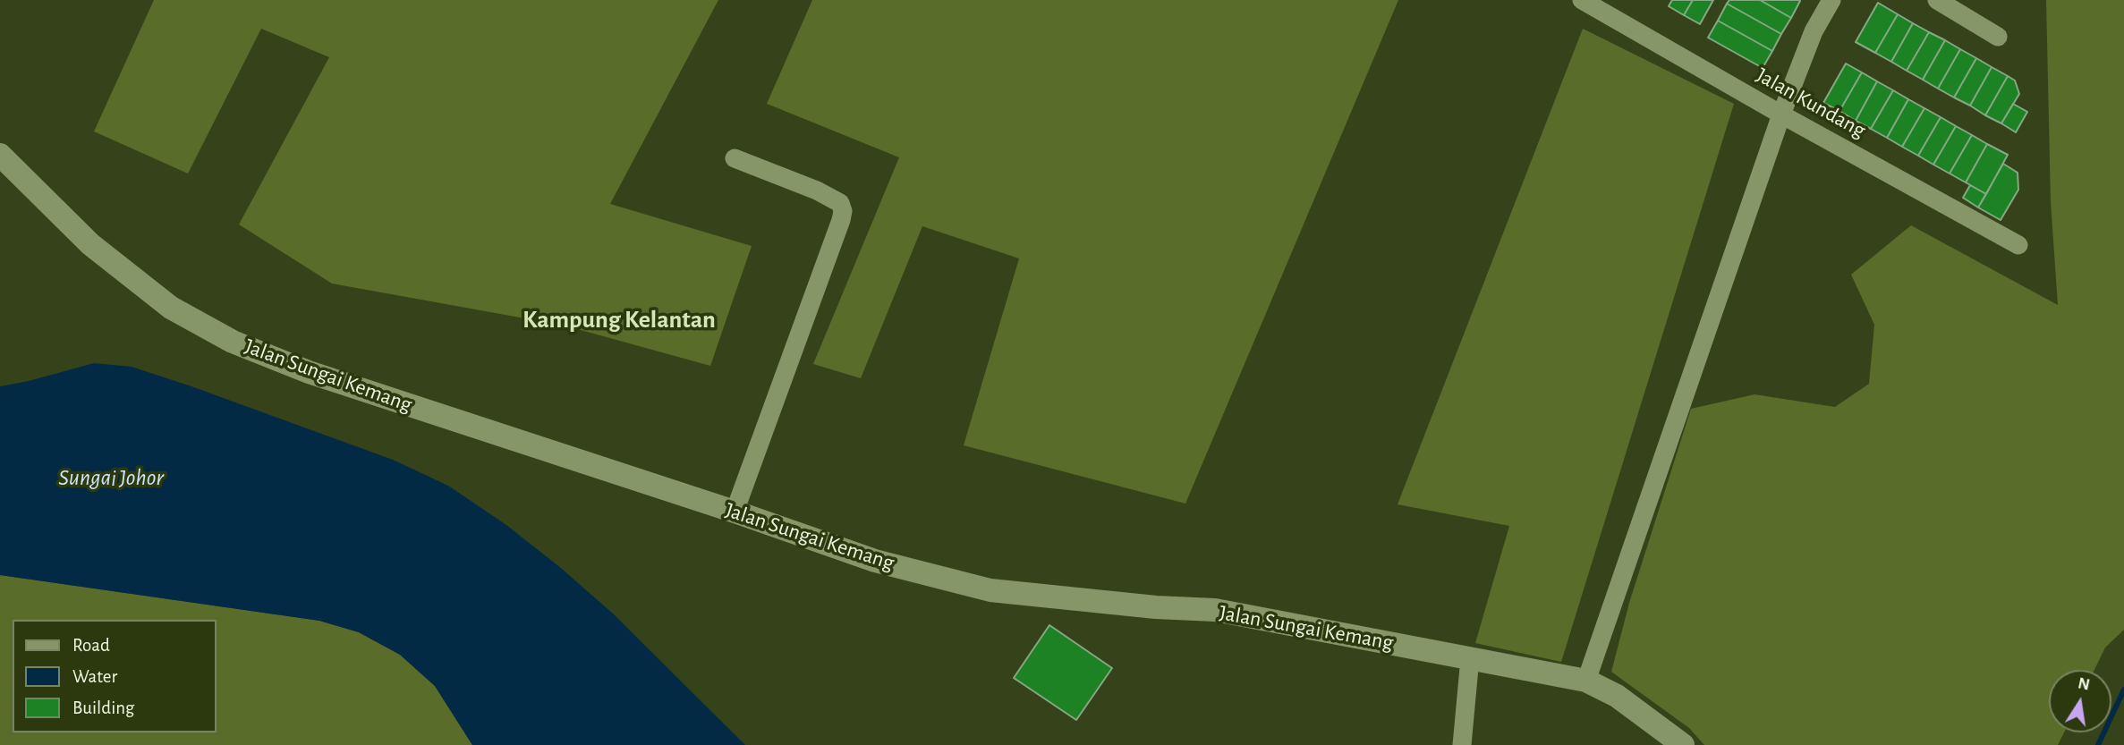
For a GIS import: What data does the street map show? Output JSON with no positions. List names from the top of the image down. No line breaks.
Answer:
{"streets":{"street":["Jalan Kundang","Jalan Sungai Kemang"]},"districts":["Kampung Kelantan"],"water":["Sungai Johor"],"legend":["Road","Water","Building"],"north":"top"}
